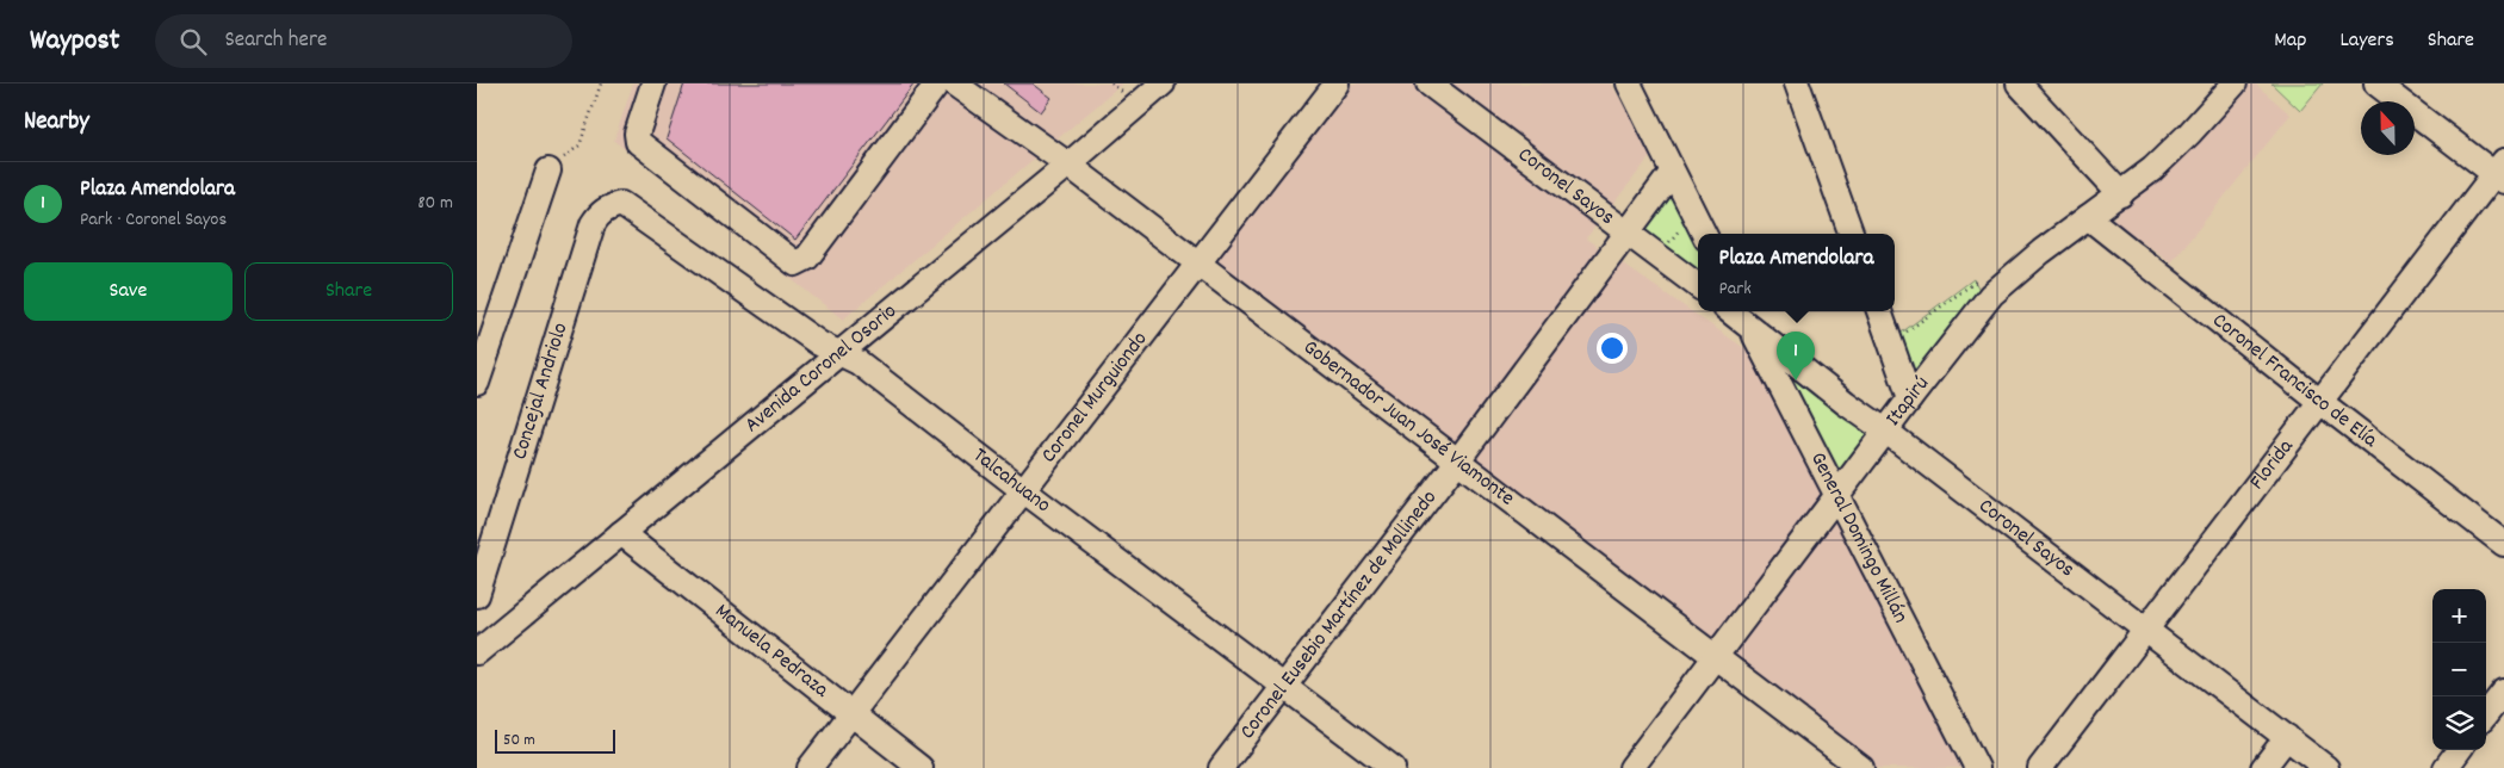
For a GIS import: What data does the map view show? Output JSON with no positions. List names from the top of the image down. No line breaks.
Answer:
{"streets":{"street":["Coronel Sayos","Avenida Coronel Osorio","Coronel Francisco de Elía","Concejal Andriolo","Coronel Murguiondo","Itapirú","Gobernador Juan José Viamonte","Florida","Talcahuano","General Domingo Millán","Coronel Eusebio Martínez de Mollinedo","Manuela Pedraza"]},"crossings":[["Coronel Sayos","Itapirú"],["Coronel Sayos","Florida"],["Coronel Sayos","General Domingo Millán"],["Coronel Sayos","Coronel Eusebio Martínez de Mollinedo"],["Avenida Coronel Osorio","Gobernador Juan José Viamonte"],["Avenida Coronel Osorio","Talcahuano"],["Avenida Coronel Osorio","Manuela Pedraza"],["Coronel Francisco de Elía","Itapirú"],["Coronel Francisco de Elía","Florida"],["Concejal Andriolo","Talcahuano"],["Coronel Murguiondo","Gobernador Juan José Viamonte"],["Coronel Murguiondo","Talcahuano"],["Coronel Murguiondo","Manuela Pedraza"],["Itapirú","Gobernador Juan José Viamonte"],["Itapirú","General Domingo Millán"],["Gobernador Juan José Viamonte","Coronel Eusebio Martínez de Mollinedo"],["Talcahuano","Coronel Eusebio Martínez de Mollinedo"]],"scale_bar":"50 m","north":"top","page":{"header":"Waypost","search":"Search here","nav":["Map","Layers","Share"],"heading":"Nearby","list":[{"mark":"1","name":"Plaza Amendolara","note":"Park · Coronel Sayos","value":"80 m"}],"popup":["Plaza Amendolara","Park"],"buttons":["Save","Share"],"pins":"1","map_buttons":["+","−"],"scale":"50 m"}}
